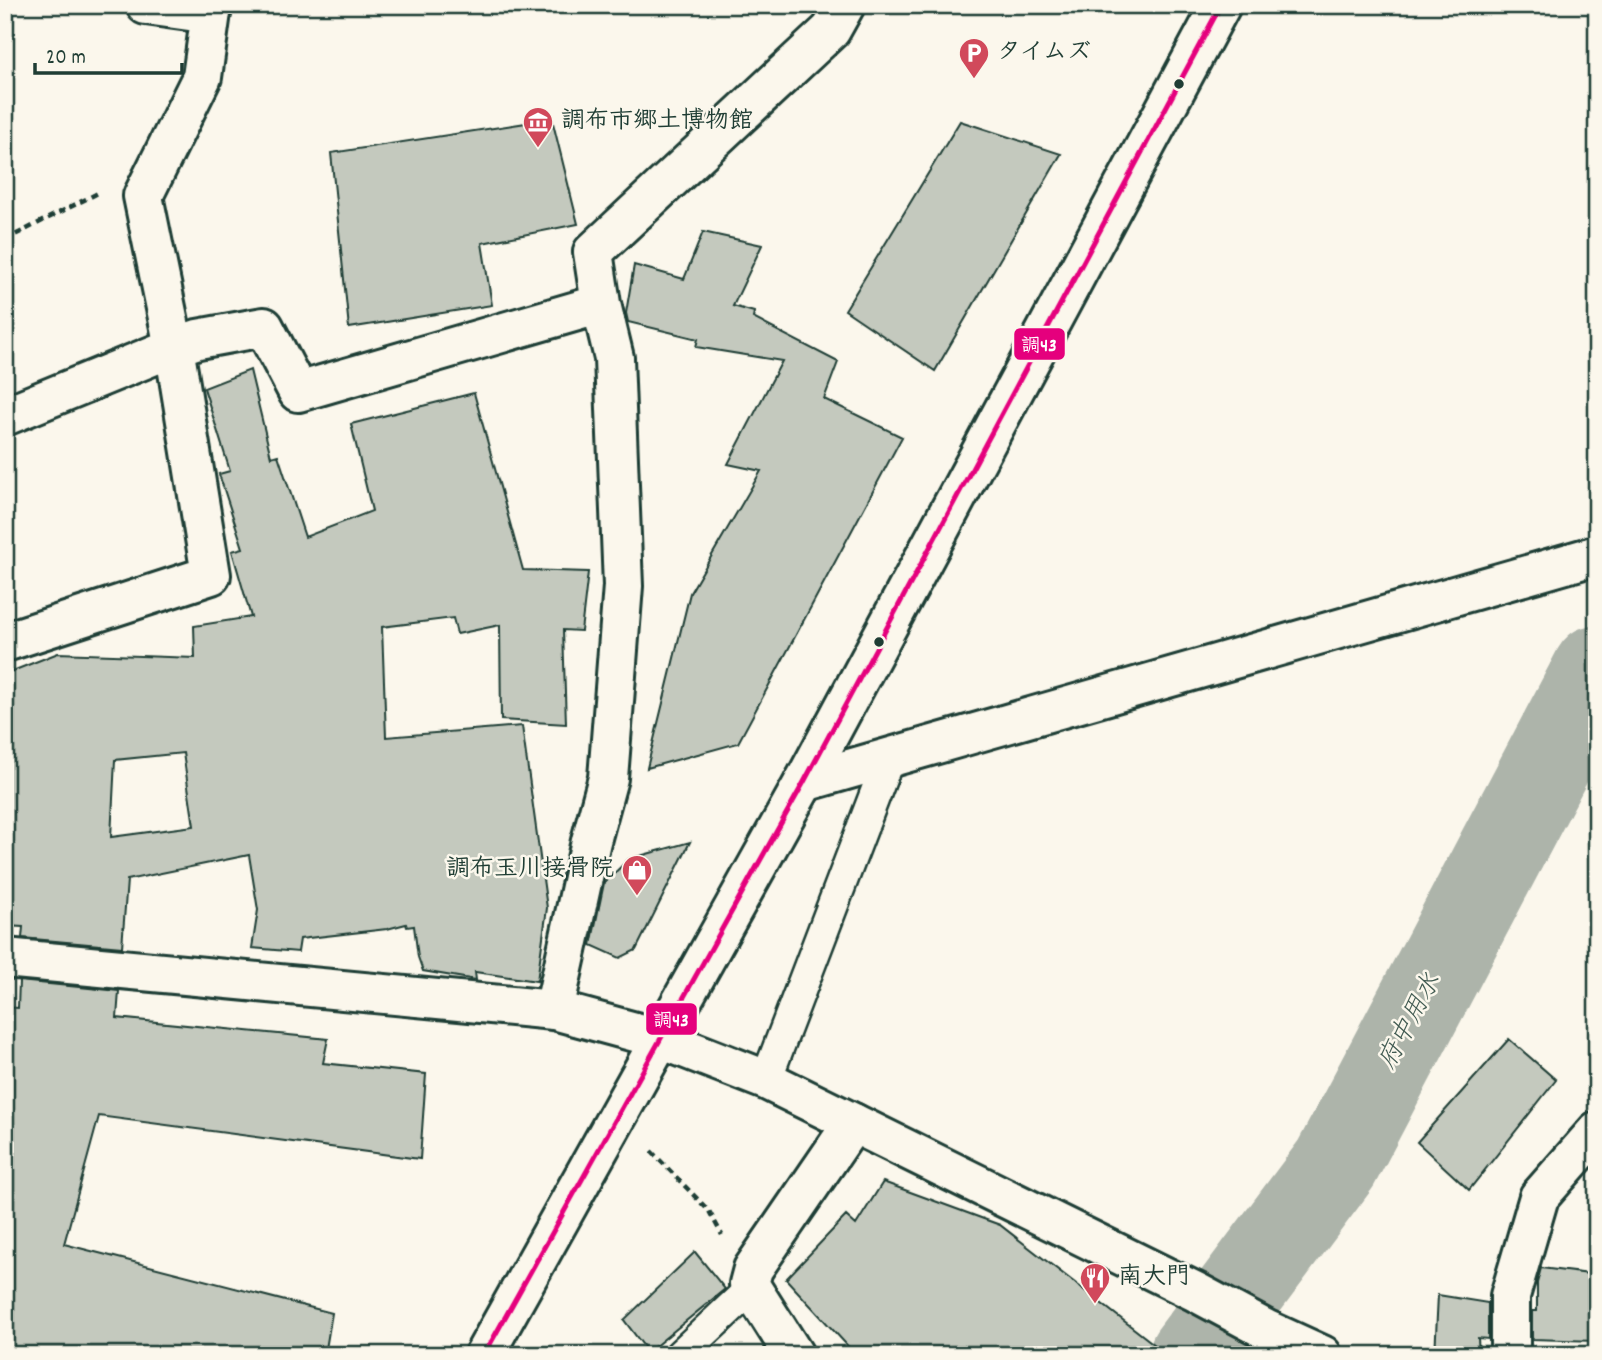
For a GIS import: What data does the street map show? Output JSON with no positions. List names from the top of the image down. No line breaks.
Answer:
{"water":["府中用水"],"places":{"parking":["タイムズ"],"museum":["調布市郷土博物館"],"shop":["調布玉川接骨院"],"restaurant":["南大門"]},"lines":["transit line 調43"],"scale_bar":"20 m"}
